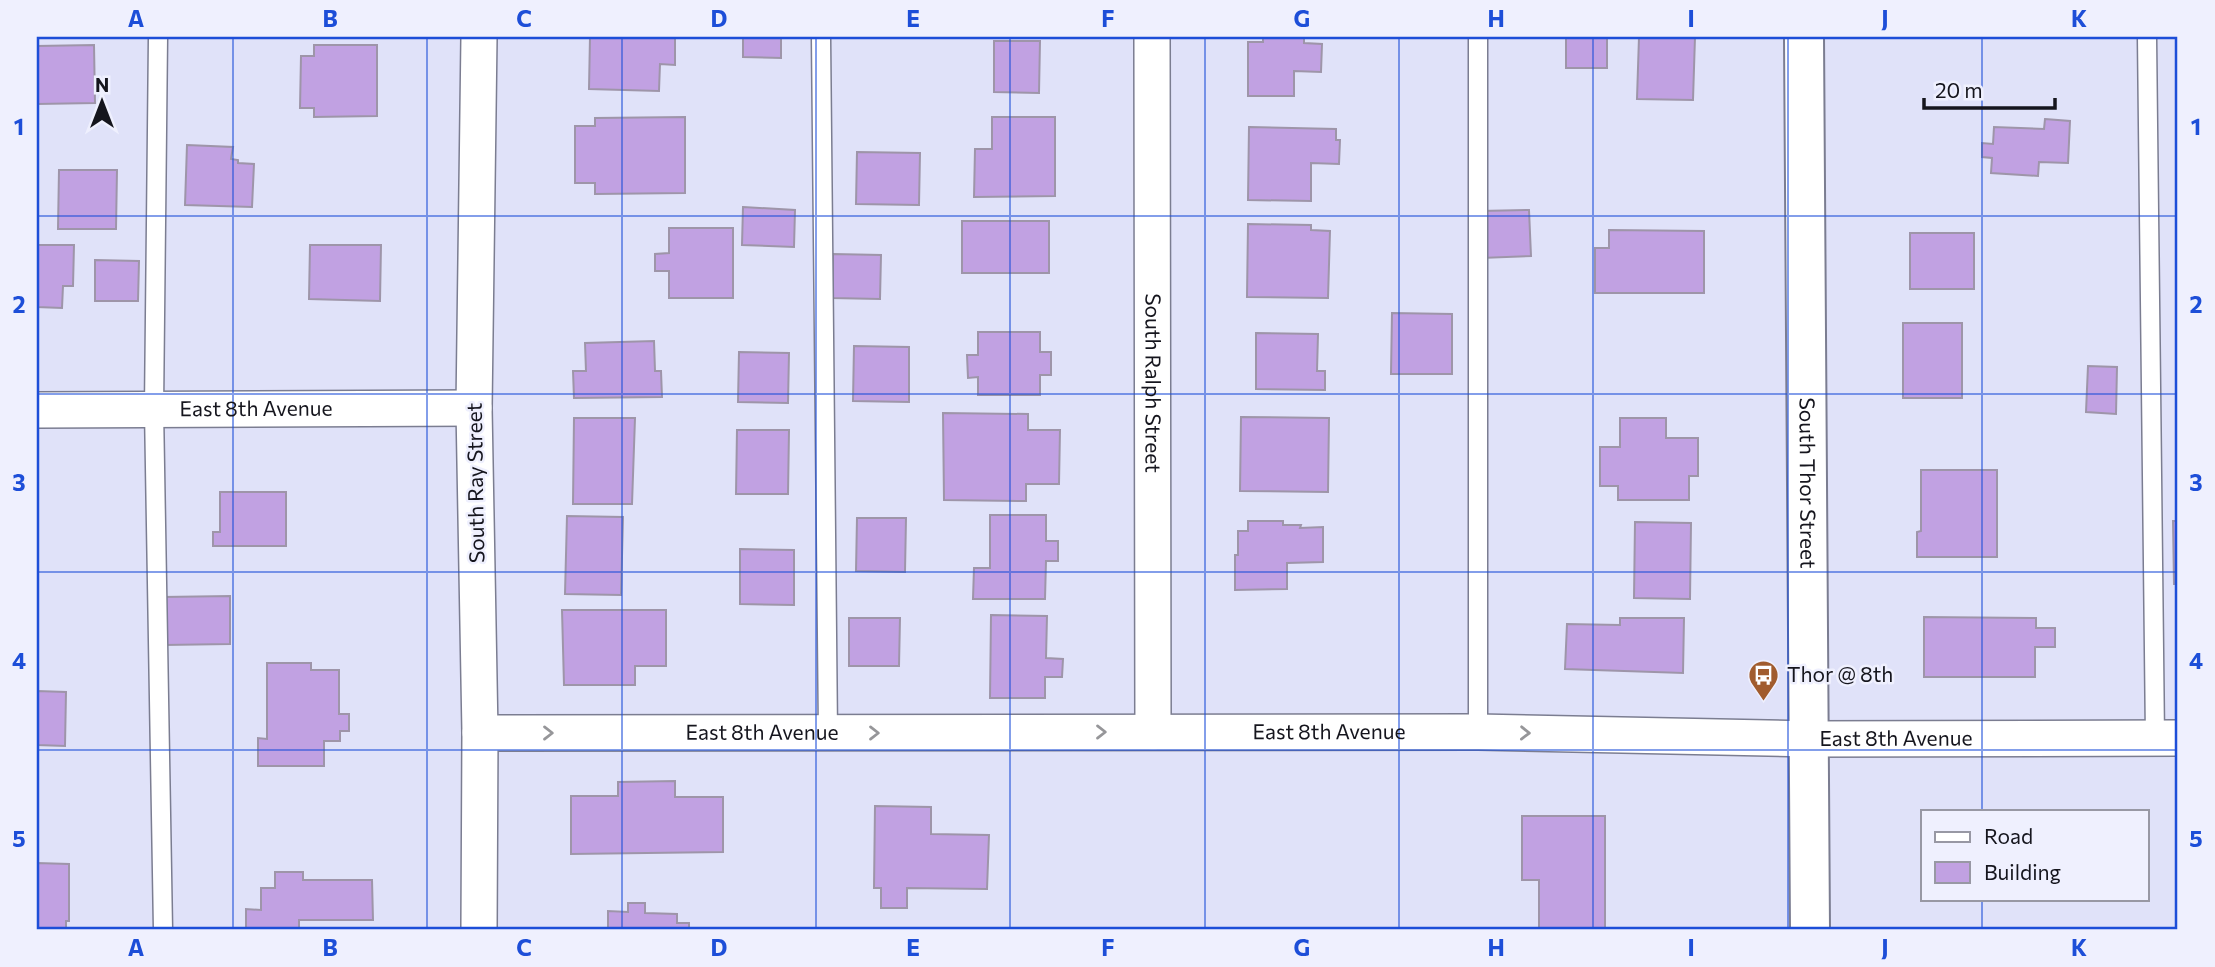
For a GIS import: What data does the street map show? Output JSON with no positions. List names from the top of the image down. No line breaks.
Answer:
{"streets":{"main road":["South Thor Street"],"street":["South Ralph Street","East 8th Avenue","South Ray Street"]},"crossings":[["South Ralph Street","East 8th Avenue"],["East 8th Avenue","South Ray Street"],["East 8th Avenue","South Thor Street"]],"one_way":["East 8th Avenue"],"places":{"bus stop":["Thor @ 8th"]},"legend":["Road","Building"],"scale_bar":"20 m","north":"top","grid":{"columns":["A","B","C","D","E","F","G","H","I","J","K"],"rows":["1","2","3","4","5"]}}
